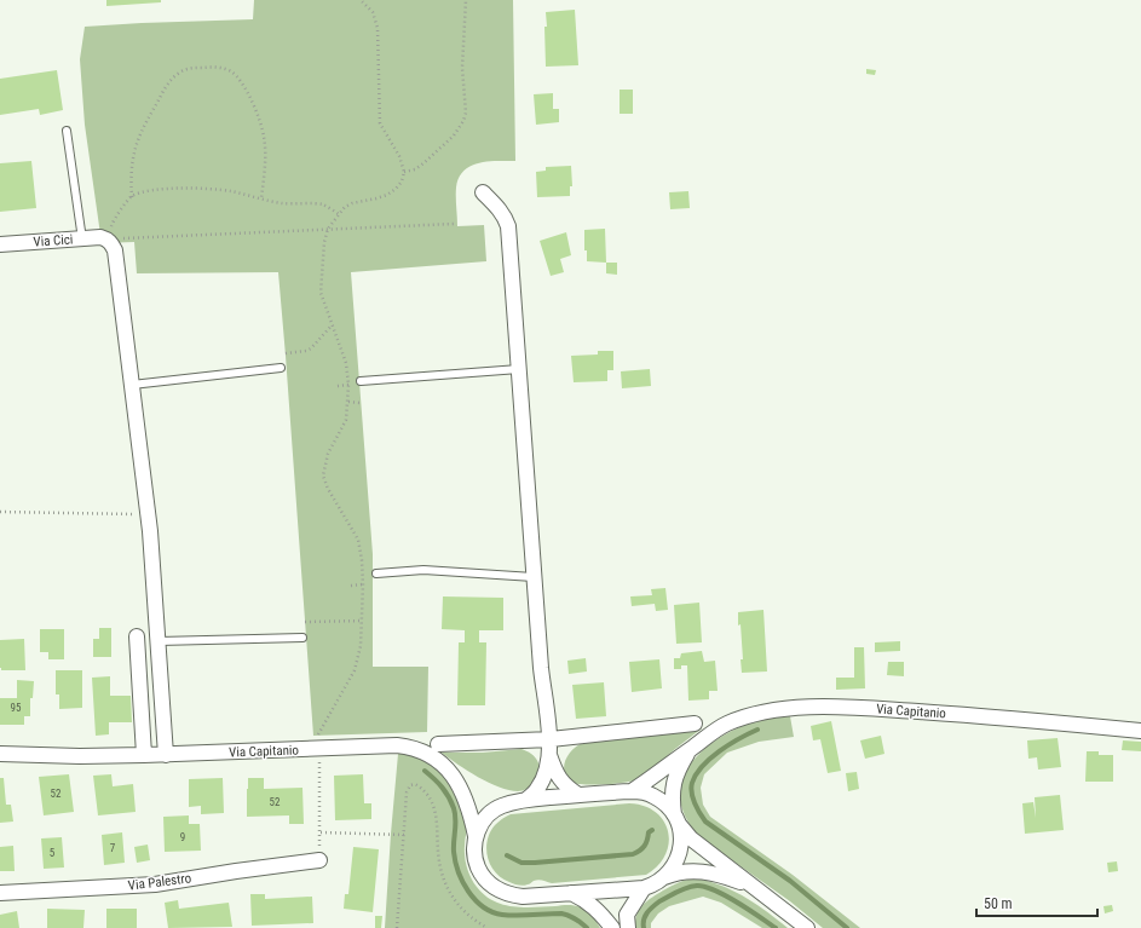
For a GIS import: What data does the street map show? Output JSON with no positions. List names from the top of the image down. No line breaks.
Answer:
{"streets":{"street":["Via Cici","Via Capitanio","Via Palestro"]},"house_numbers":["95","52","52","9","7","5"],"scale_bar":"50 m"}
